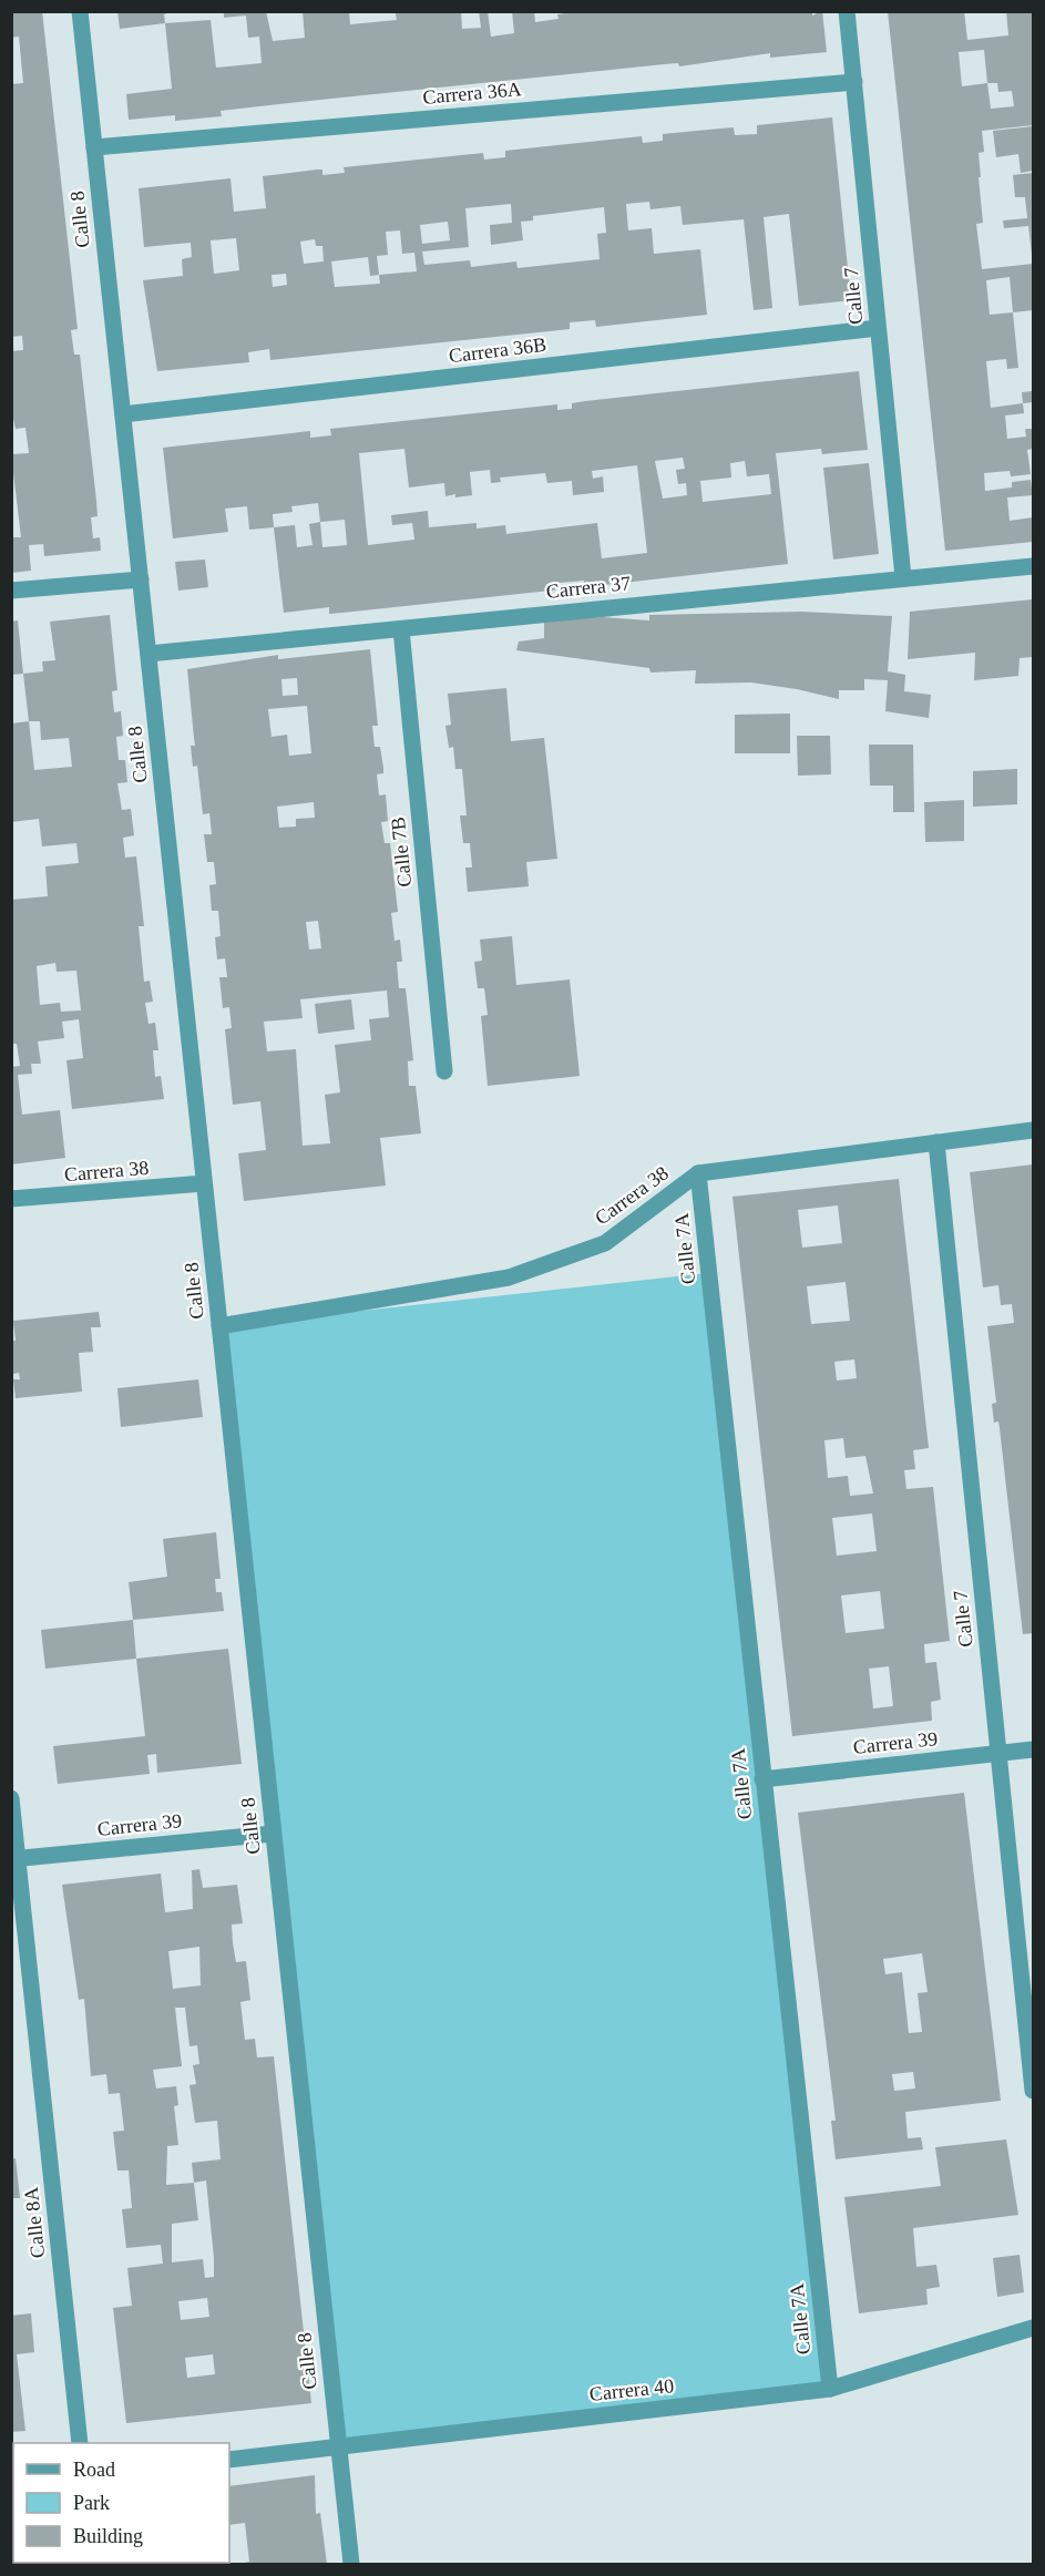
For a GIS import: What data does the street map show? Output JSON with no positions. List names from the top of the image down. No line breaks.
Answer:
{"streets":{"street":["Carrera 36A","Calle 8","Calle 7","Carrera 36B","Carrera 37","Calle 7B","Carrera 38","Calle 7A","Carrera 39","Calle 8A","Carrera 40"]},"crossings":[["Carrera 36A","Calle 8"],["Carrera 36A","Calle 7"],["Calle 8","Carrera 36B"],["Calle 8","Carrera 37"],["Calle 8","Carrera 38"],["Calle 8","Carrera 39"],["Calle 8","Carrera 40"],["Calle 7","Carrera 36B"],["Calle 7","Carrera 37"],["Calle 7","Carrera 38"],["Calle 7","Carrera 39"],["Carrera 37","Calle 7B"],["Carrera 38","Calle 7A"],["Calle 7A","Carrera 39"],["Calle 7A","Carrera 40"],["Carrera 39","Calle 8A"]],"legend":["Road","Park","Building"]}
